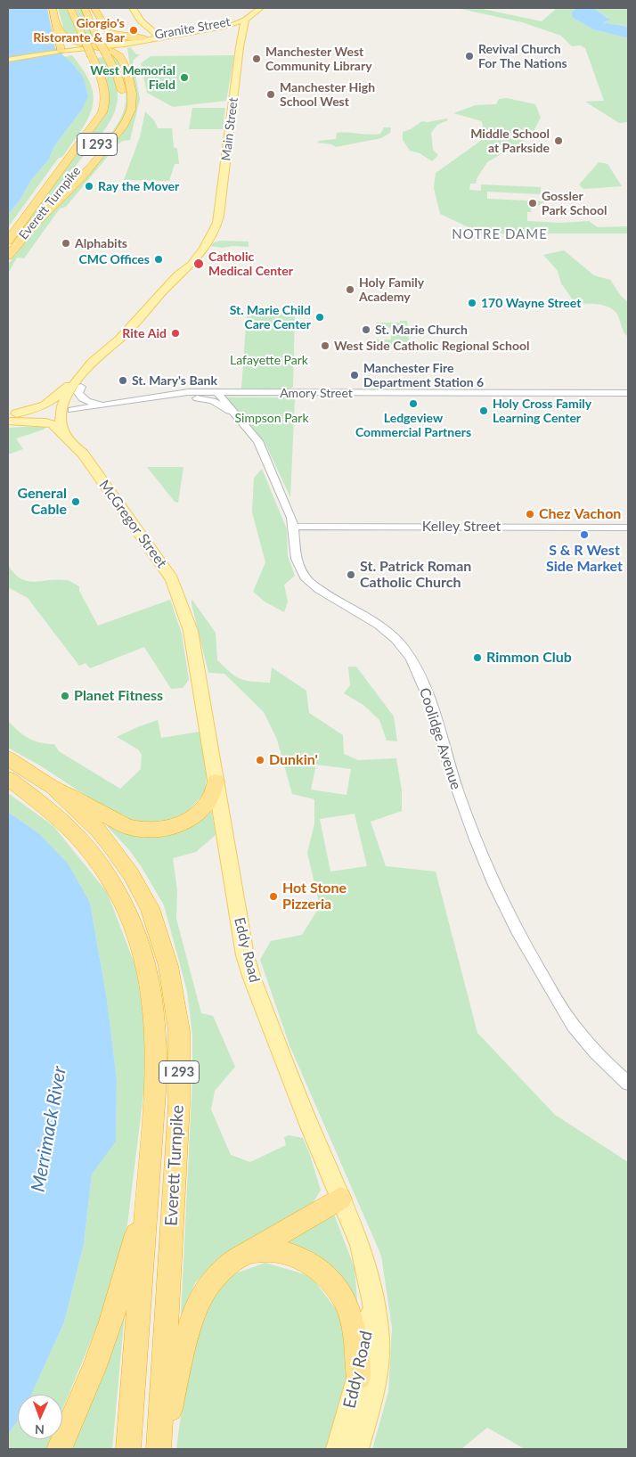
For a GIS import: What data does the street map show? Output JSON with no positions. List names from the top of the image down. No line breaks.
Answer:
{"streets":{"highway":["I 293","Everett Turnpike"],"main road":["Granite Street","Main Street","McGregor Street","Eddy Road"],"street":["Amory Street","Kelley Street","Coolidge Avenue"]},"crossings":[["Granite Street","Main Street"],["Granite Street","I 293"],["Granite Street","Everett Turnpike"],["Main Street","McGregor Street"],["Amory Street","McGregor Street"],["Amory Street","Coolidge Avenue"],["McGregor Street","Eddy Road"],["Kelley Street","Coolidge Avenue"]],"districts":["NOTRE DAME"],"water":["Merrimack River"],"parks":["Lafayette Park","Simpson Park"],"places":["Giorgio's Ristorante & Bar","Revival Church For The Nations","Manchester West Community Library","West Memorial Field","Manchester High School West","Middle School at Parkside","Ray the Mover","Gossler Park School","Alphabits","CMC Offices","Catholic Medical Center","Holy Family Academy","170 Wayne Street","St. Marie Child Care Center","St. Marie Church","Rite Aid","West Side Catholic Regional School","Manchester Fire Department Station 6","St. Mary's Bank","Ledgeview Commercial Partners","Holy Cross Family Learning Center","General Cable","Chez Vachon","S & R West Side Market","St. Patrick Roman Catholic Church","Rimmon Club","Planet Fitness","Dunkin'","Hot Stone Pizzeria"],"north":"bottom"}
